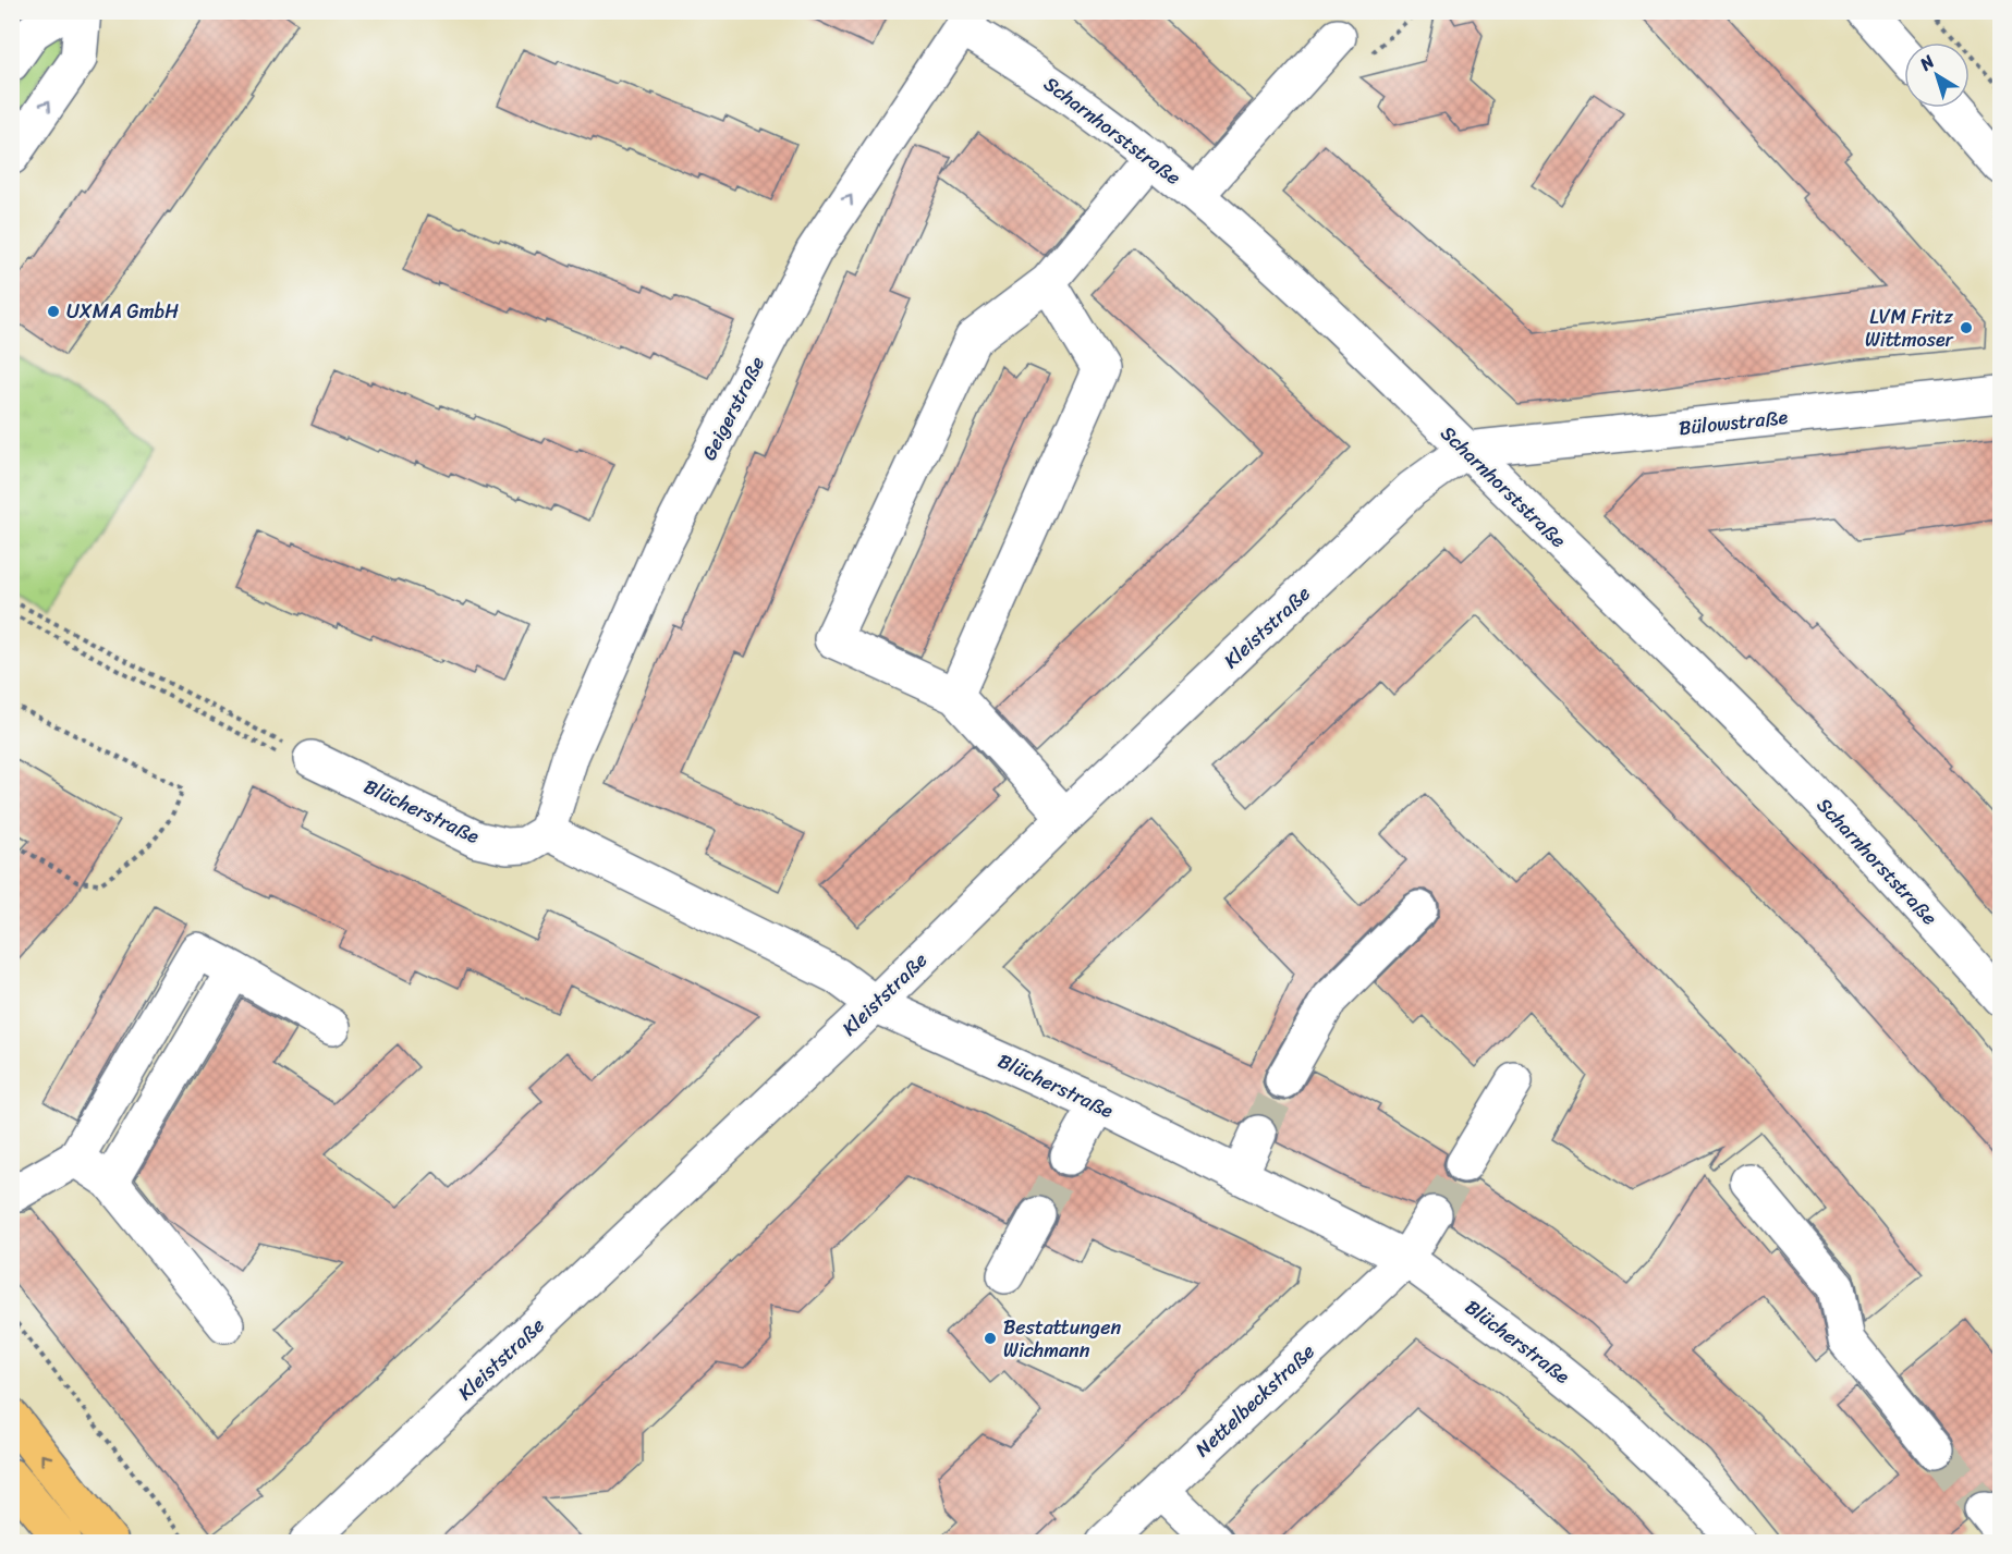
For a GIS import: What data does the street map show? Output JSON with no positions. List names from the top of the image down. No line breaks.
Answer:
{"streets":{"street":["Scharnhorststraße","Geigerstraße","Bülowstraße","Kleiststraße","Blücherstraße","Nettelbeckstraße"]},"crossings":[["Scharnhorststraße","Geigerstraße"],["Scharnhorststraße","Bülowstraße"],["Scharnhorststraße","Kleiststraße"],["Geigerstraße","Blücherstraße"],["Bülowstraße","Kleiststraße"],["Kleiststraße","Blücherstraße"],["Blücherstraße","Nettelbeckstraße"]],"one_way":["Geigerstraße"],"places":["UXMA GmbH","LVM Fritz Wittmoser","Bestattungen Wichmann"],"north":"top left"}
